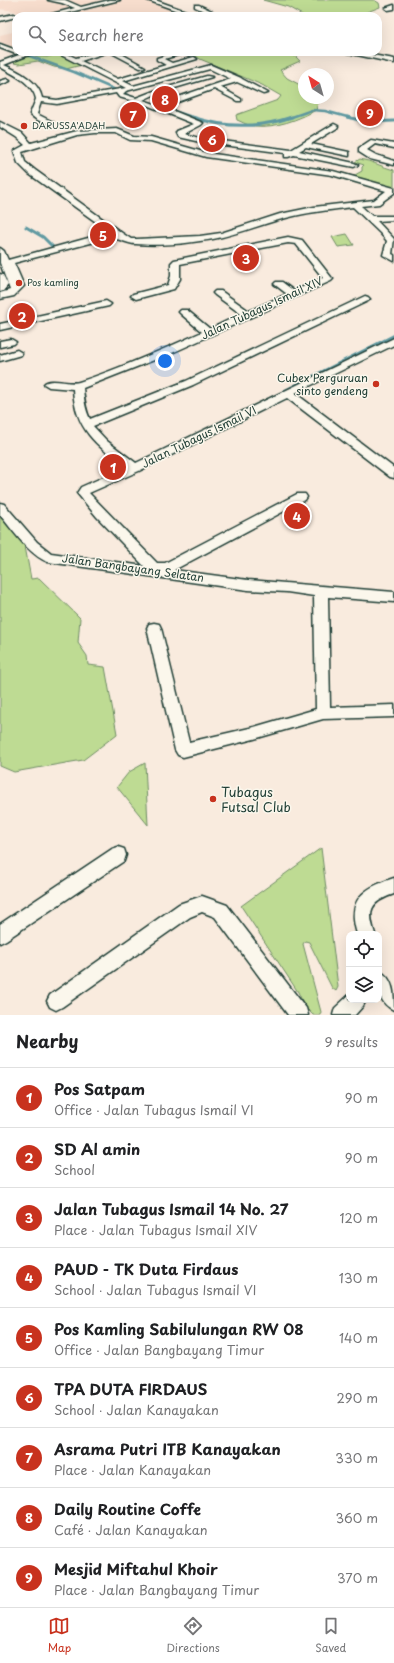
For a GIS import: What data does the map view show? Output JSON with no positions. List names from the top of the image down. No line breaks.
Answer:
{"streets":{"street":["Jalan Tubagus Ismail XIV","Jalan Tubagus Ismail VI","Jalan Bangbayang Selatan"]},"crossings":[["Jalan Tubagus Ismail VI","Jalan Bangbayang Selatan"]],"places":["DARUSSA'ADAH","Pos kamling","Cubex Perguruan sinto gendeng","Tubagus Futsal Club"],"north":"top left","page":{"search":"Search here","pins":["8","9","7","6","5","3","2","1","4"],"heading":["Nearby","9 results"],"list":[{"mark":"1","name":"Pos Satpam","note":"Office · Jalan Tubagus Ismail VI","value":"90 m"},{"mark":"2","name":"SD Al amin","note":"School","value":"90 m"},{"mark":"3","name":"Jalan Tubagus Ismail 14 No. 27","note":"Place · Jalan Tubagus Ismail XIV","value":"120 m"},{"mark":"4","name":"PAUD - TK Duta Firdaus","note":"School · Jalan Tubagus Ismail VI","value":"130 m"},{"mark":"5","name":"Pos Kamling Sabilulungan RW 08","note":"Office · Jalan Bangbayang Timur","value":"140 m"},{"mark":"6","name":"TPA DUTA FIRDAUS","note":"School · Jalan Kanayakan","value":"290 m"},{"mark":"7","name":"Asrama Putri ITB Kanayakan","note":"Place · Jalan Kanayakan","value":"330 m"},{"mark":"8","name":"Daily Routine Coffe","note":"Café · Jalan Kanayakan","value":"360 m"},{"mark":"9","name":"Mesjid Miftahul Khoir","note":"Place · Jalan Bangbayang Timur","value":"370 m"}],"nav":["Map","Directions","Saved"]}}
